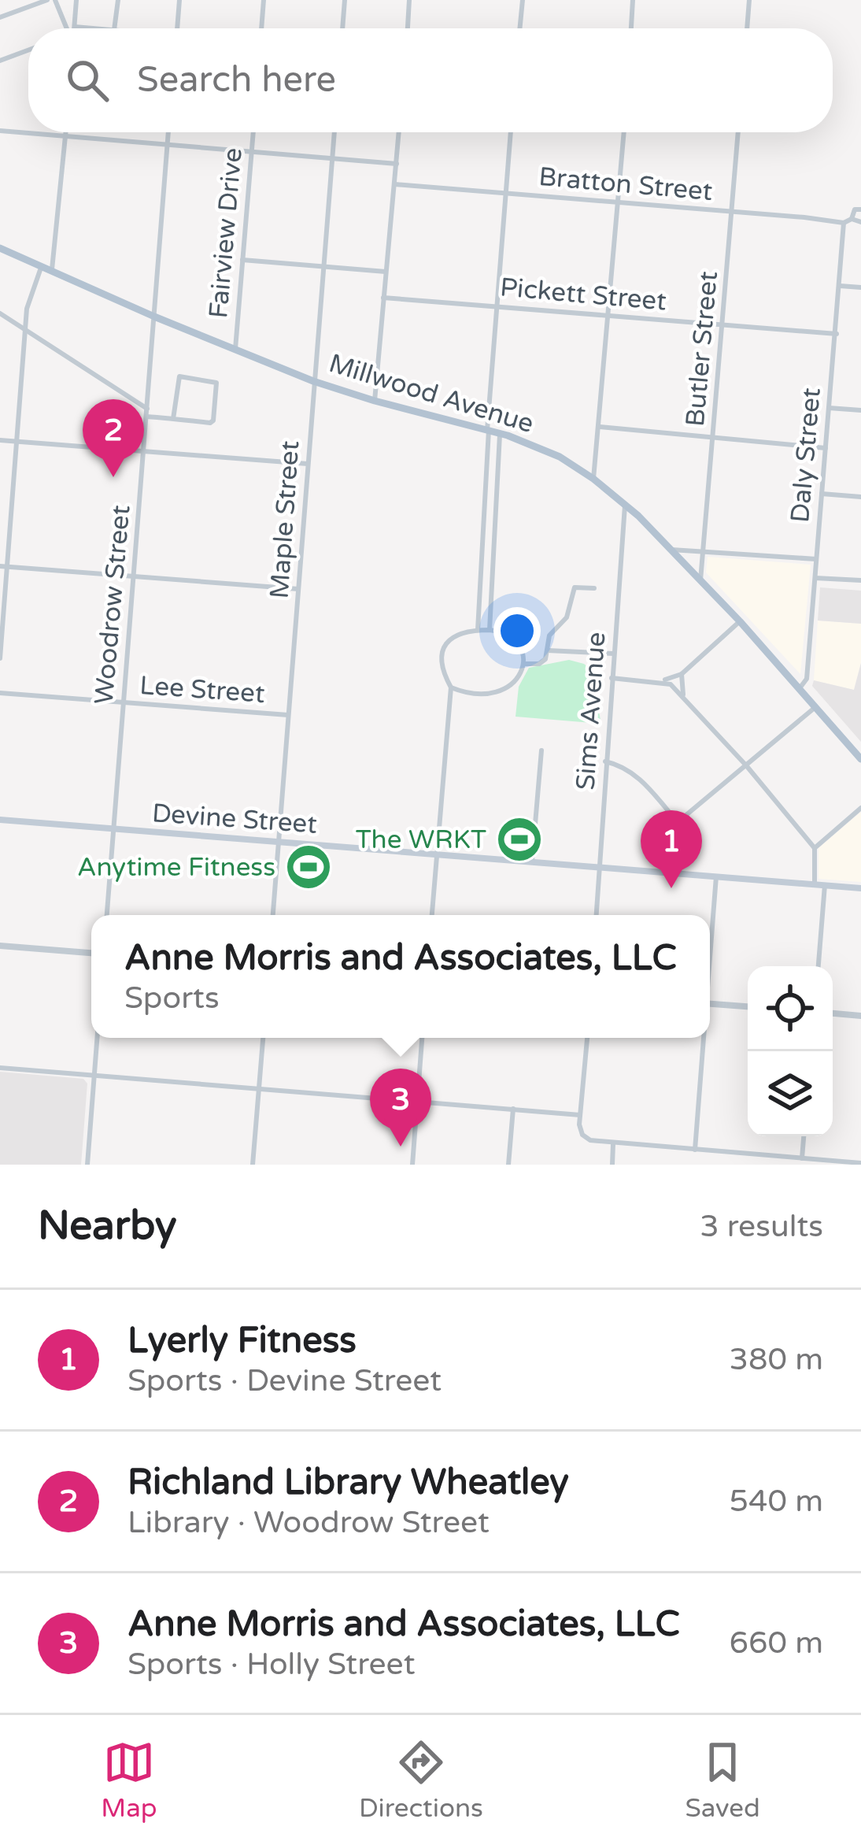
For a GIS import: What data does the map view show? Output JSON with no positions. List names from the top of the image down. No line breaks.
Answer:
{"streets":{"main road":["Millwood Avenue","Devine Street"],"street":["Bratton Street","Fairview Drive","Pickett Street","Butler Street","Daly Street","Maple Street","Woodrow Street","Lee Street","Sims Avenue"]},"crossings":[["Bratton Street","Butler Street"],["Bratton Street","Daly Street"],["Fairview Drive","Millwood Avenue"],["Pickett Street","Butler Street"],["Pickett Street","Daly Street"],["Butler Street","Millwood Avenue"],["Millwood Avenue","Daly Street"],["Millwood Avenue","Maple Street"],["Millwood Avenue","Woodrow Street"],["Millwood Avenue","Sims Avenue"],["Maple Street","Lee Street"],["Maple Street","Devine Street"],["Woodrow Street","Lee Street"],["Woodrow Street","Devine Street"],["Sims Avenue","Devine Street"]],"places":{"sports":["The WRKT","Anytime Fitness"]},"page":{"search":"Search here","pins":["2","1","3"],"popup":["Anne Morris and Associates, LLC","Sports"],"heading":["Nearby","3 results"],"list":[{"mark":"1","name":"Lyerly Fitness","note":"Sports · Devine Street","value":"380 m"},{"mark":"2","name":"Richland Library Wheatley","note":"Library · Woodrow Street","value":"540 m"},{"mark":"3","name":"Anne Morris and Associates, LLC","note":"Sports · Holly Street","value":"660 m"}],"nav":["Map","Directions","Saved"]}}
